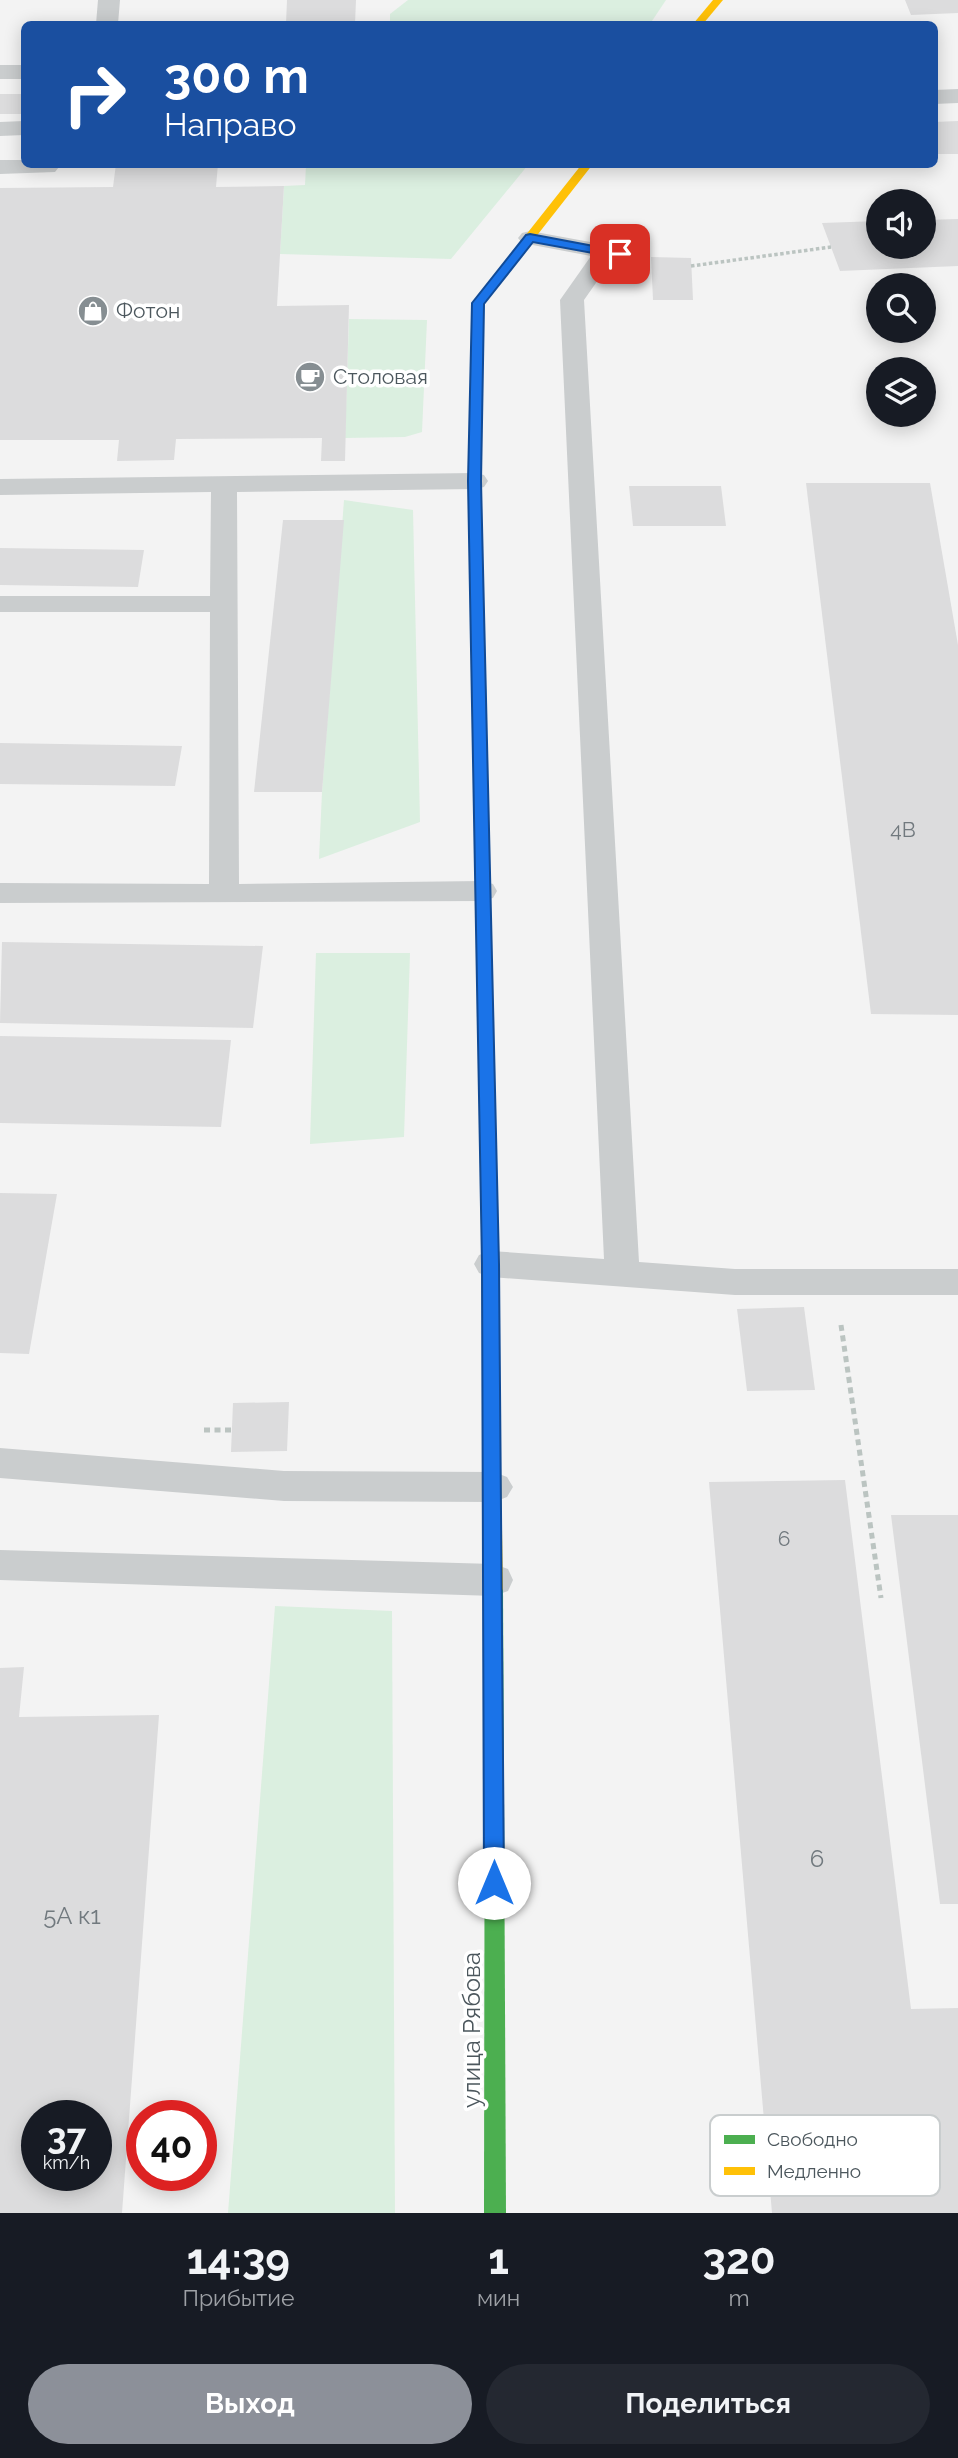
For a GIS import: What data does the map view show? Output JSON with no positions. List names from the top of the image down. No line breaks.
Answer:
{"streets":{"street":["улица Рябова"]},"places":{"shop":["Фотон"],"cafe":["Столовая"]},"house_numbers":["4В","6","6","5А к1"],"legend":["Свободно","Медленно"],"page":{"turn":["300 m","Направо"],"speed":"37 km/h","limit":"40","eta":["14:39","Прибытие","1","мин","320","m"],"buttons":["Выход","Поделиться"]}}
